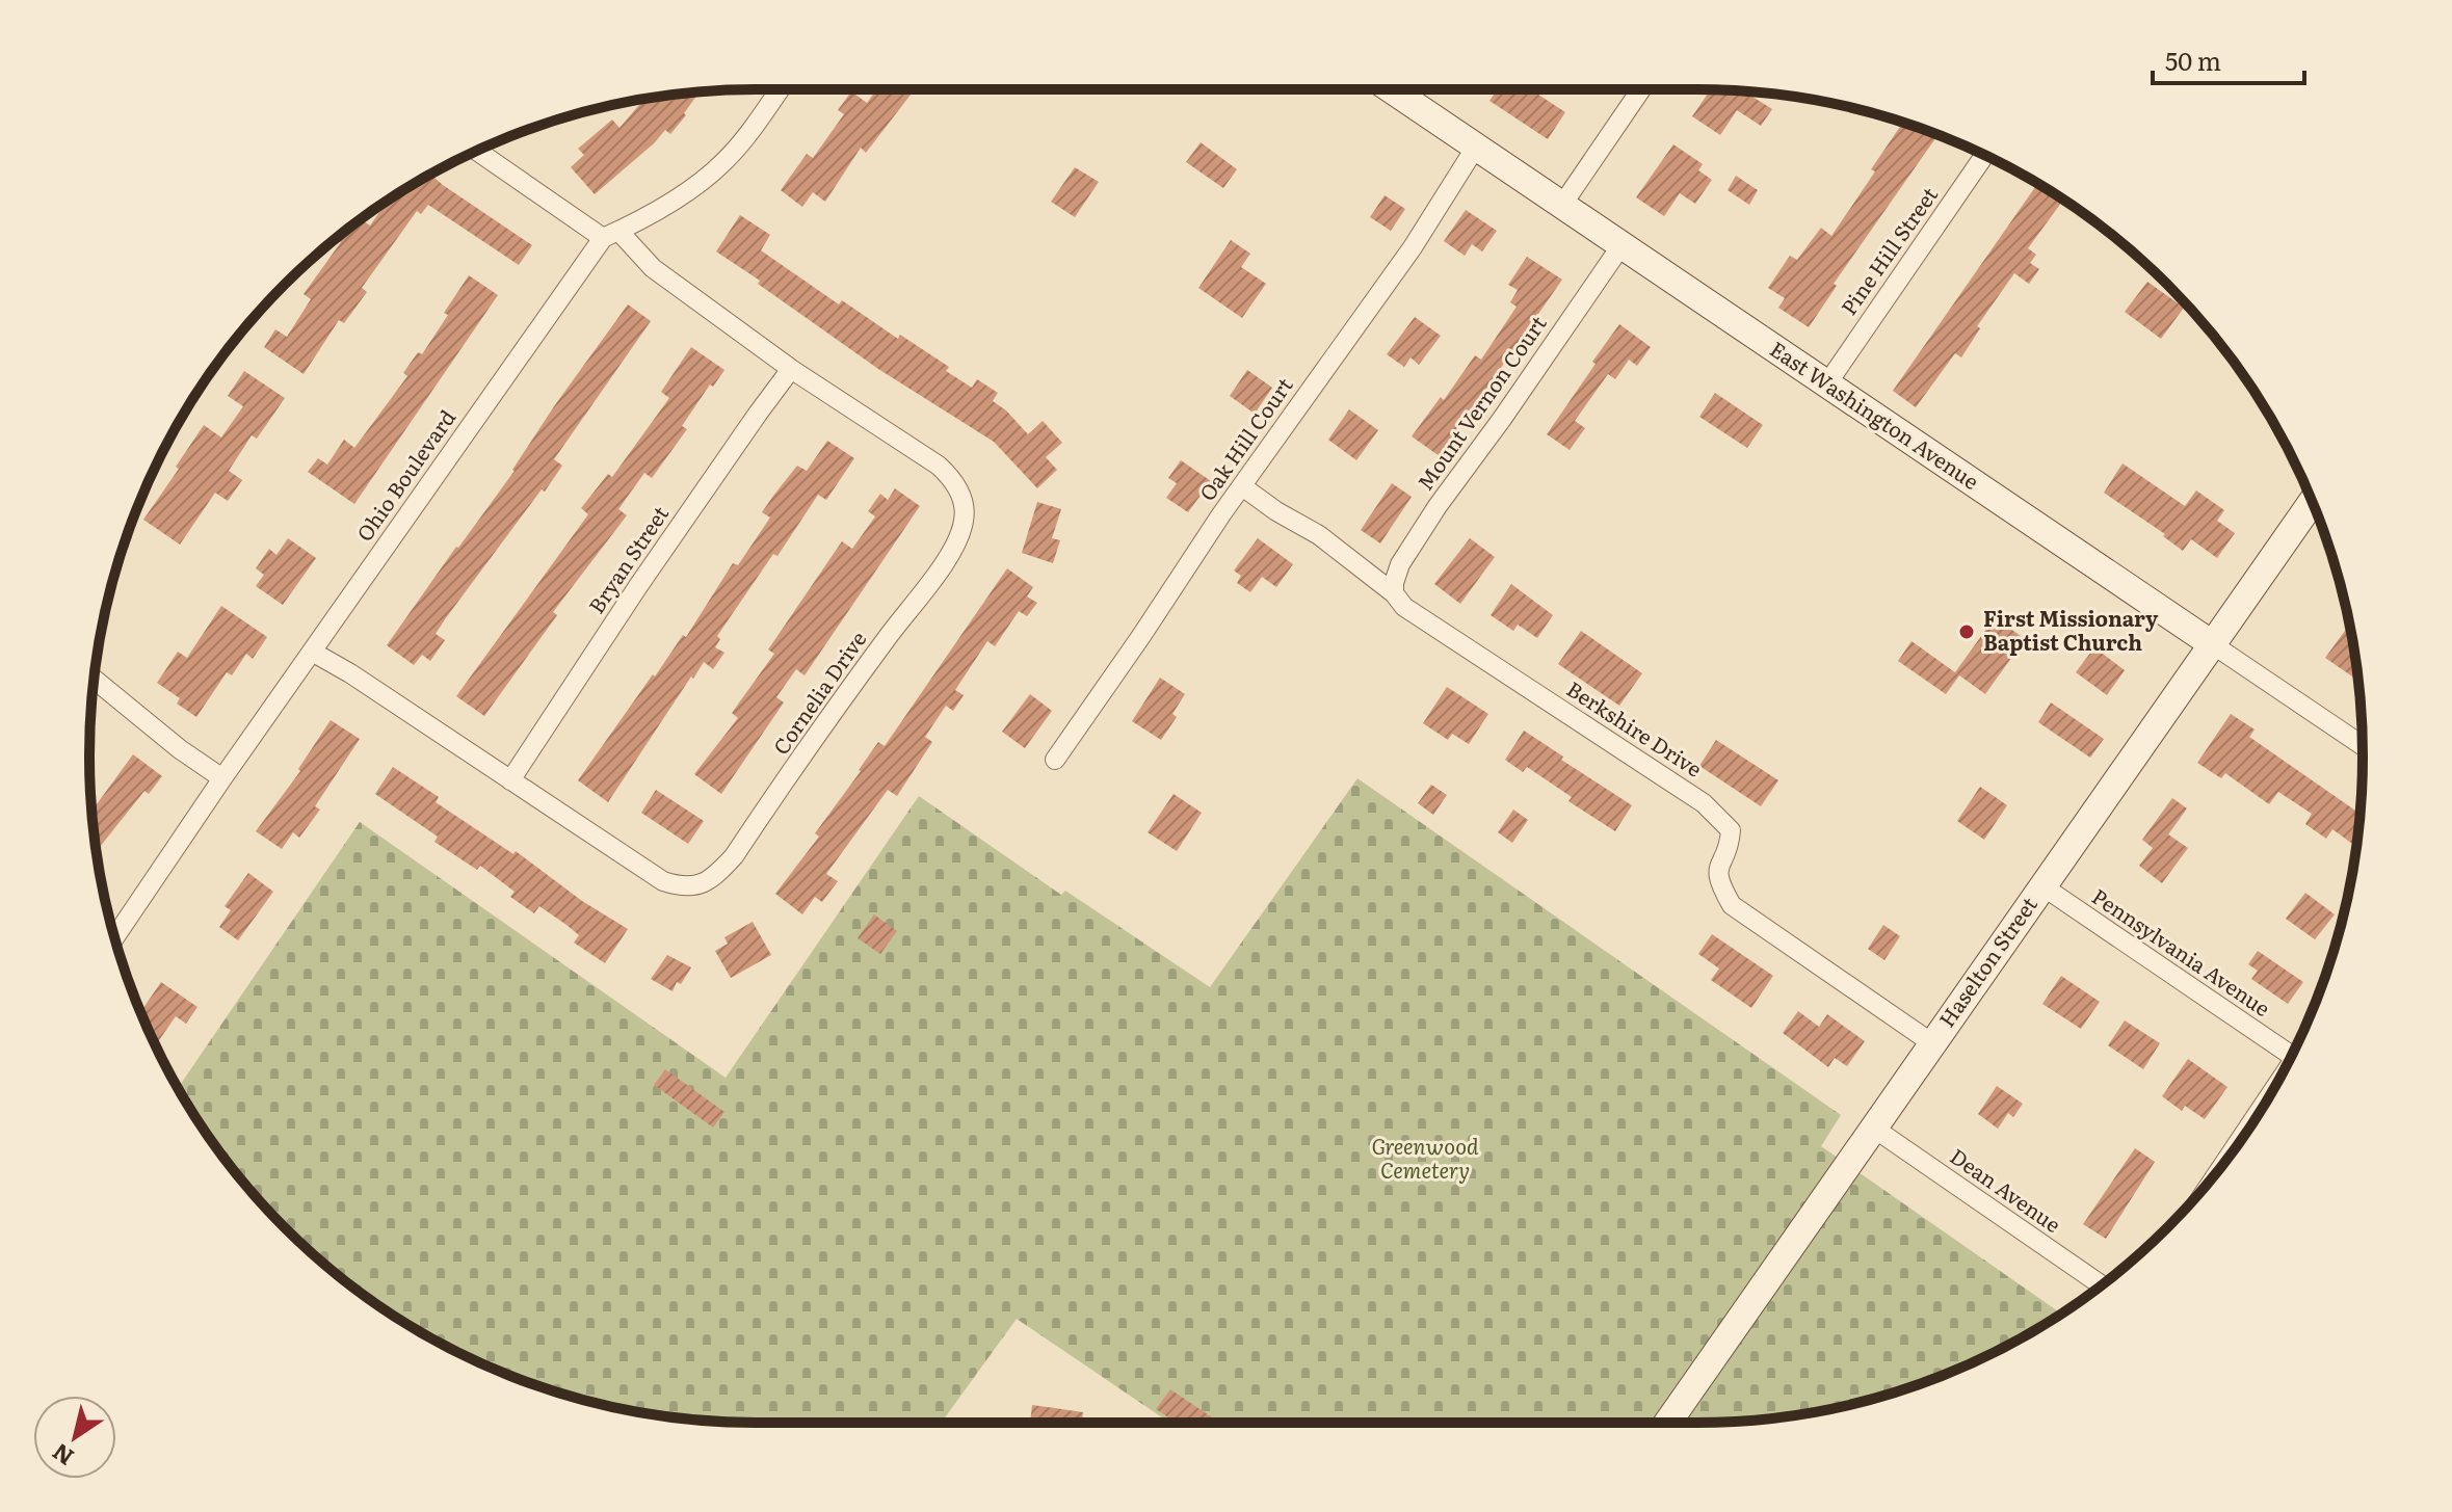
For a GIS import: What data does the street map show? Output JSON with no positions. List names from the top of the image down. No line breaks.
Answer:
{"streets":{"street":["Pine Hill Street","Mount Vernon Court","East Washington Avenue","Oak Hill Court","Ohio Boulevard","Bryan Street","Cornelia Drive","Berkshire Drive","Pennsylvania Avenue","Haselton Street","Dean Avenue"]},"crossings":[["Pine Hill Street","East Washington Avenue"],["Mount Vernon Court","East Washington Avenue"],["Mount Vernon Court","Berkshire Drive"],["East Washington Avenue","Oak Hill Court"],["East Washington Avenue","Haselton Street"],["Oak Hill Court","Berkshire Drive"],["Ohio Boulevard","Cornelia Drive"],["Bryan Street","Cornelia Drive"],["Berkshire Drive","Haselton Street"],["Pennsylvania Avenue","Haselton Street"],["Haselton Street","Dean Avenue"]],"parks":["Greenwood Cemetery"],"places":["First Missionary Baptist Church"],"scale_bar":"50 m","north":"bottom left"}
